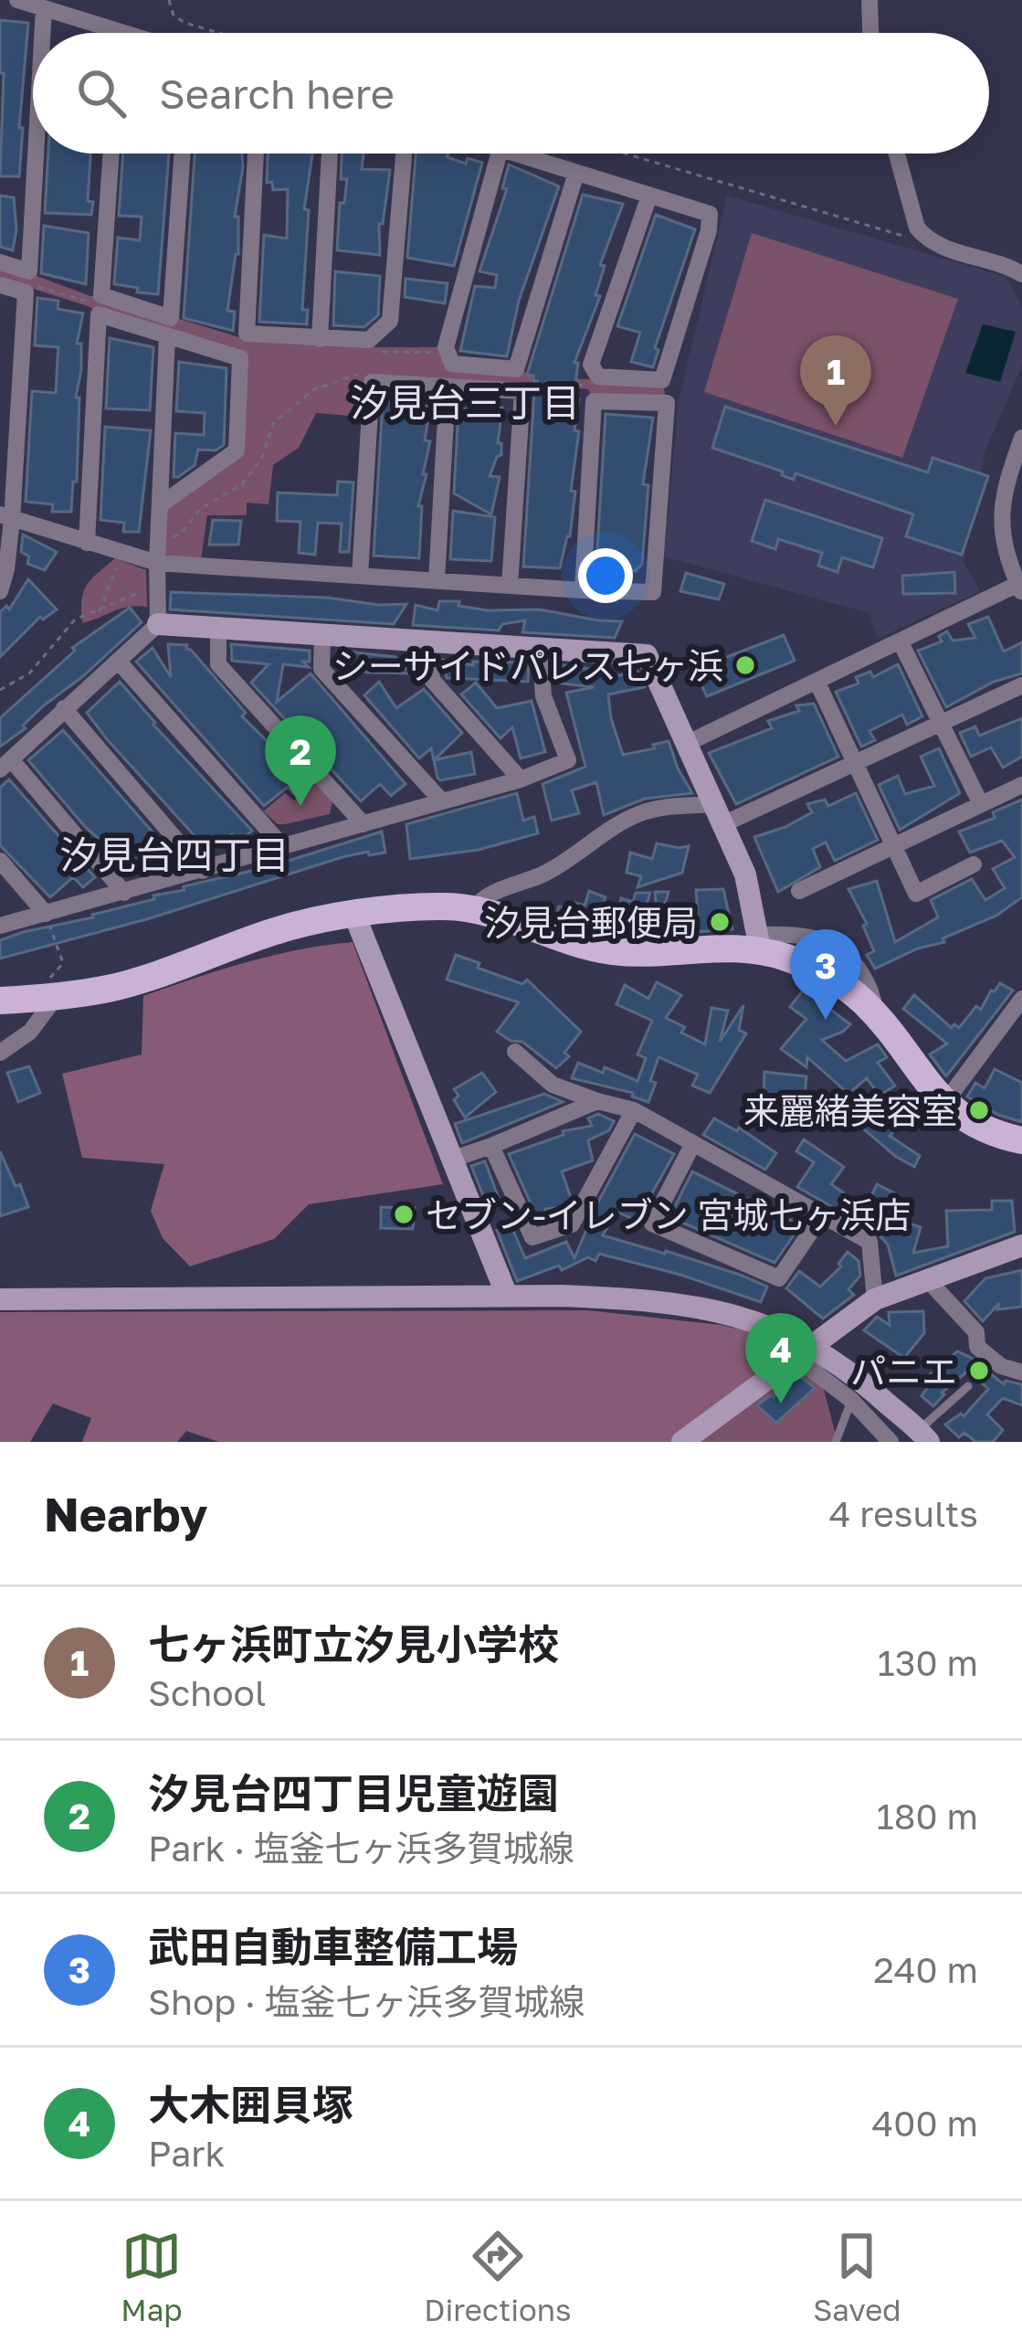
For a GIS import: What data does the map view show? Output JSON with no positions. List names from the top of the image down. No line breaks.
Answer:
{"districts":["汐見台三丁目","汐見台四丁目"],"places":["シーサイドパレス七ヶ浜","汐見台郵便局","来麗緒美容室","セブン-イレブン 宮城七ヶ浜店","パニエ"],"page":{"search":"Search here","pins":["1","2","3","4"],"heading":["Nearby","4 results"],"list":[{"mark":"1","name":"七ヶ浜町立汐見小学校","note":"School","value":"130 m"},{"mark":"2","name":"汐見台四丁目児童遊園","note":"Park · 塩釜七ヶ浜多賀城線","value":"180 m"},{"mark":"3","name":"武田自動車整備工場","note":"Shop · 塩釜七ヶ浜多賀城線","value":"240 m"},{"mark":"4","name":"大木囲貝塚","note":"Park","value":"400 m"}],"nav":["Map","Directions","Saved"]}}
